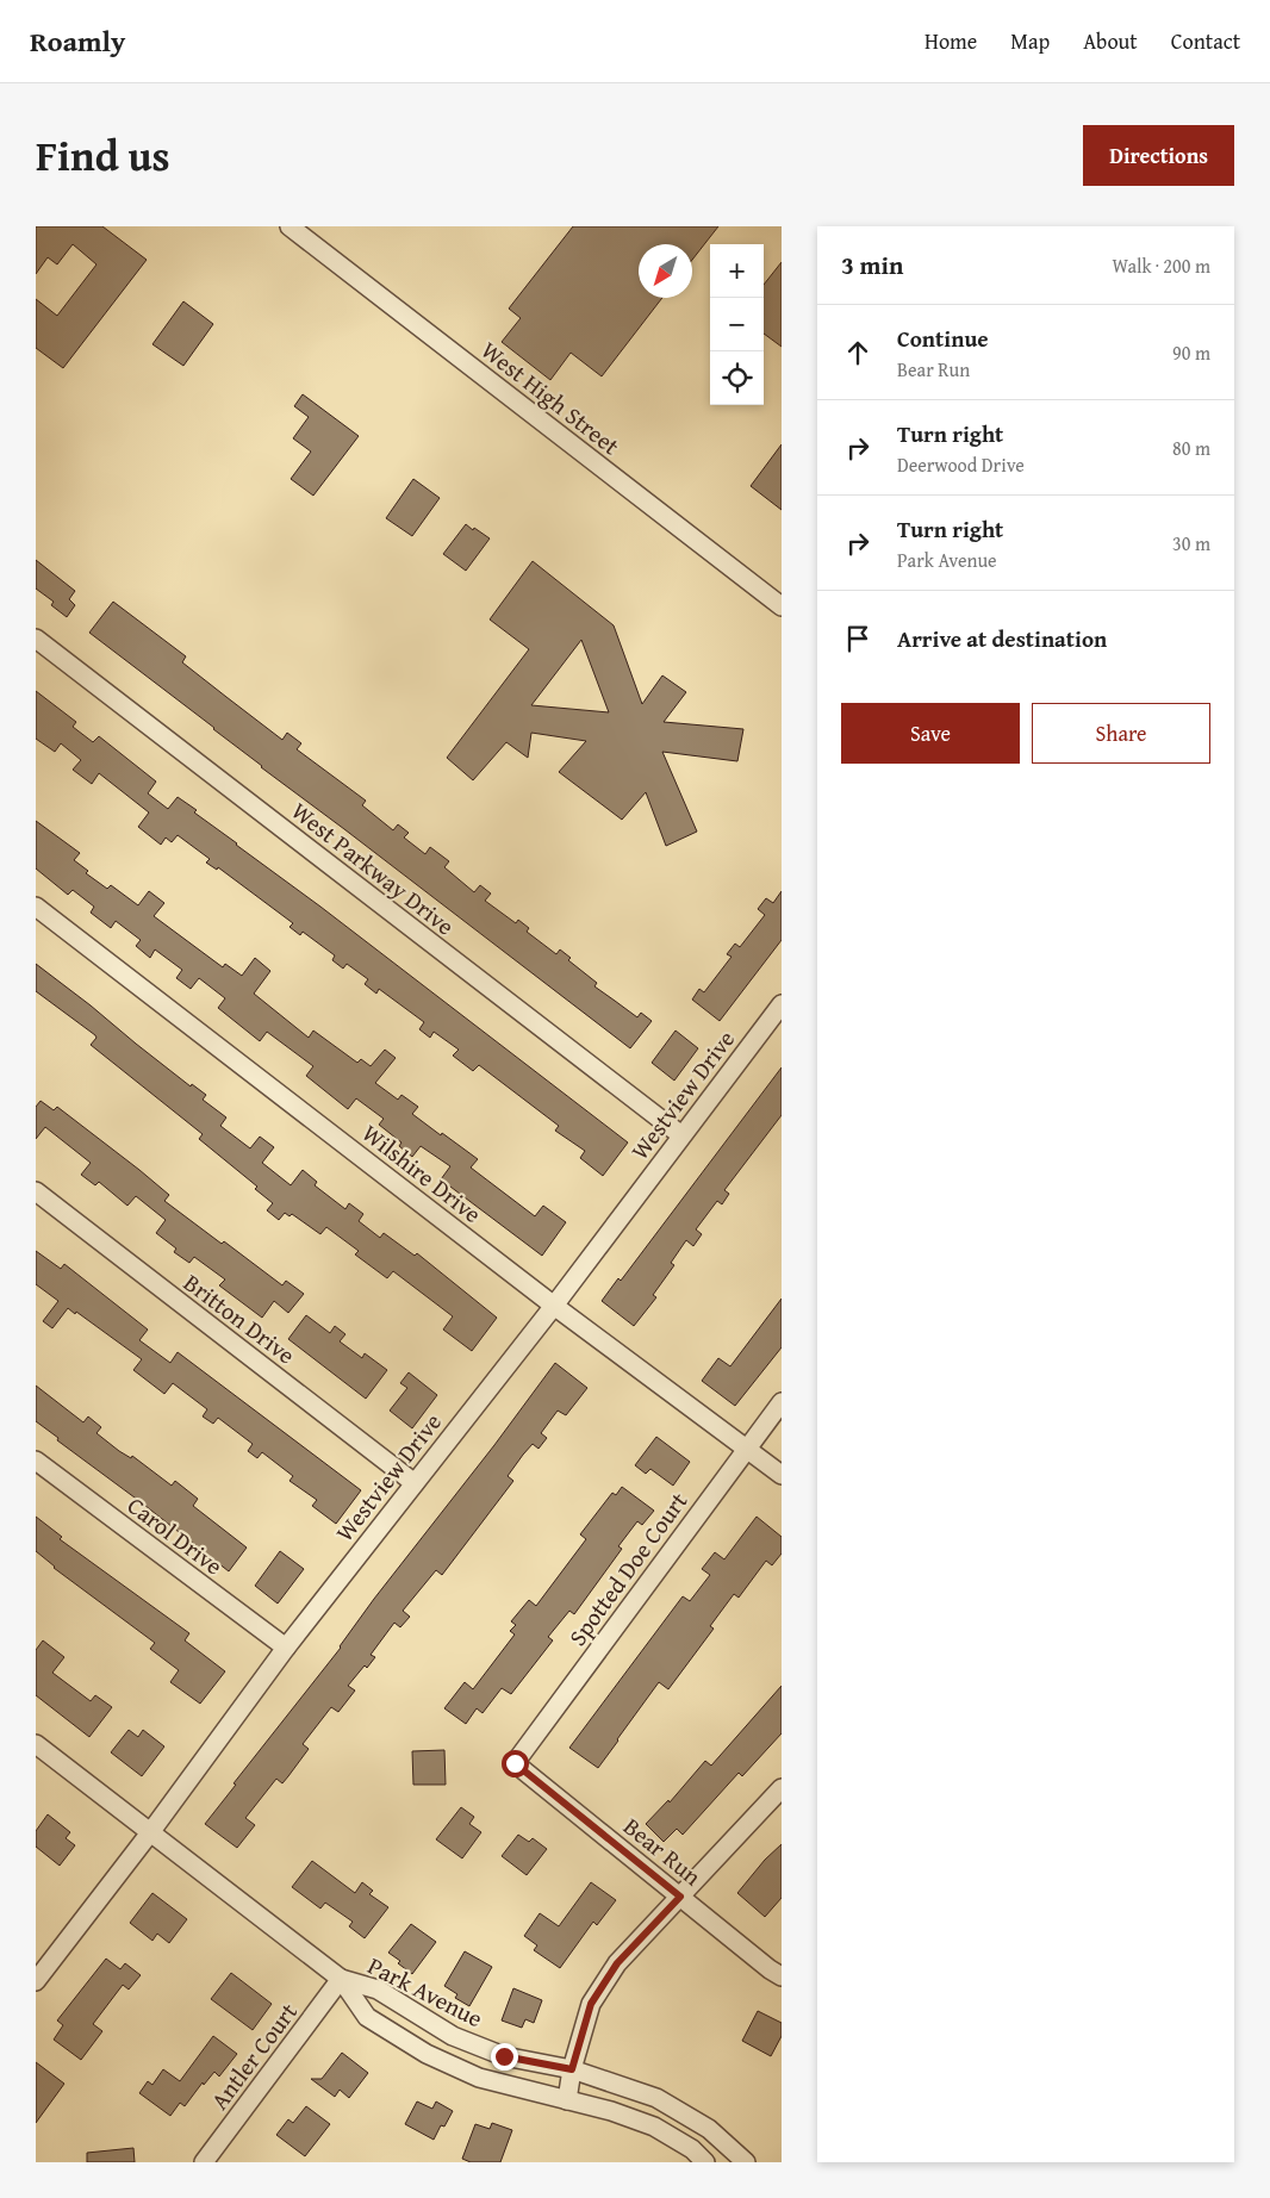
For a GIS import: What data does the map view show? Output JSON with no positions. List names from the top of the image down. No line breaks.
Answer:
{"streets":{"street":["West High Street","West Parkway Drive","Westview Drive","Wilshire Drive","Britton Drive","Carol Drive","Spotted Doe Court","Bear Run","Park Avenue","Antler Court"]},"crossings":[["West Parkway Drive","Westview Drive"],["Westview Drive","Wilshire Drive"],["Westview Drive","Britton Drive"],["Westview Drive","Carol Drive"],["Westview Drive","Park Avenue"],["Wilshire Drive","Spotted Doe Court"],["Spotted Doe Court","Bear Run"],["Park Avenue","Antler Court"]],"north":"bottom left","page":{"header":"Roamly","nav":["Home","Map","About","Contact"],"title":"Find us","buttons":["Directions",["Save","Share"]],"heading":["3 min","Walk · 200 m"],"map_buttons":["+","−"],"list":[["Continue","Bear Run","90 m"],["Turn right","Deerwood Drive","80 m"],["Turn right","Park Avenue","30 m"],"Arrive at destination"]}}
